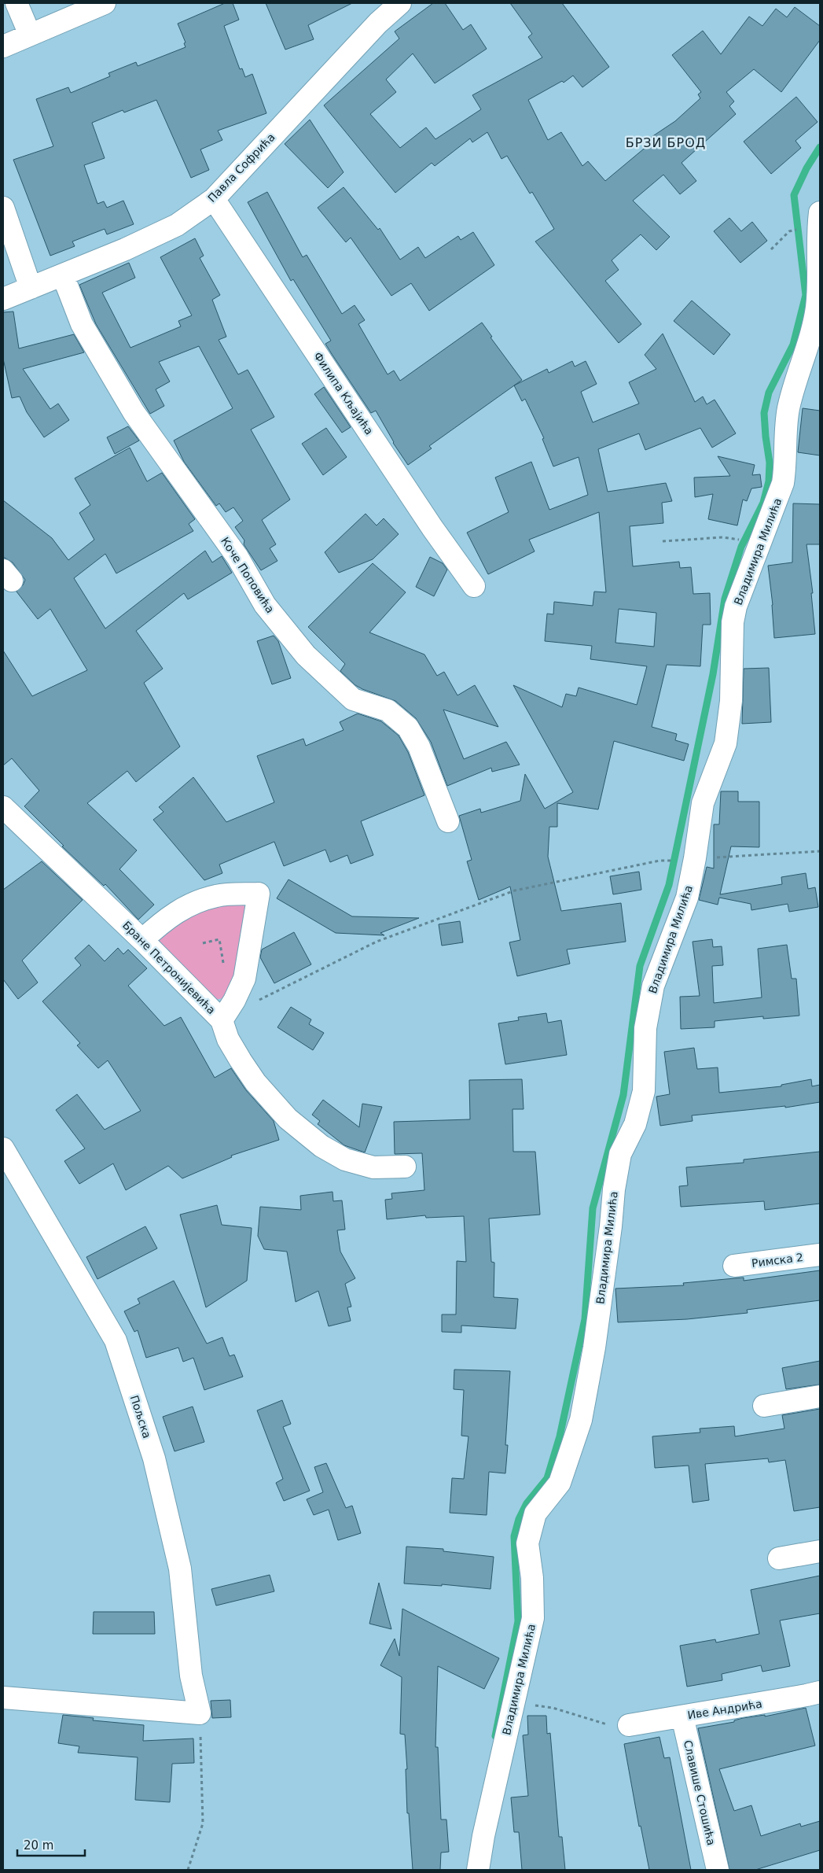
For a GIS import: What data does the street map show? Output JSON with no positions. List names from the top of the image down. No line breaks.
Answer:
{"streets":{"street":["Павла Софрића","Филипа Кљајића","Владимира Милића","Коче Поповића","Бране Петронијевића","Римска 2","Пољска","Иве Андрића","Славише Стошића"]},"crossings":[["Павла Софрића","Филипа Кљајића"],["Павла Софрића","Коче Поповића"],["Иве Андрића","Славише Стошића"]],"districts":["БРЗИ БРОД"],"scale_bar":"20 m"}
